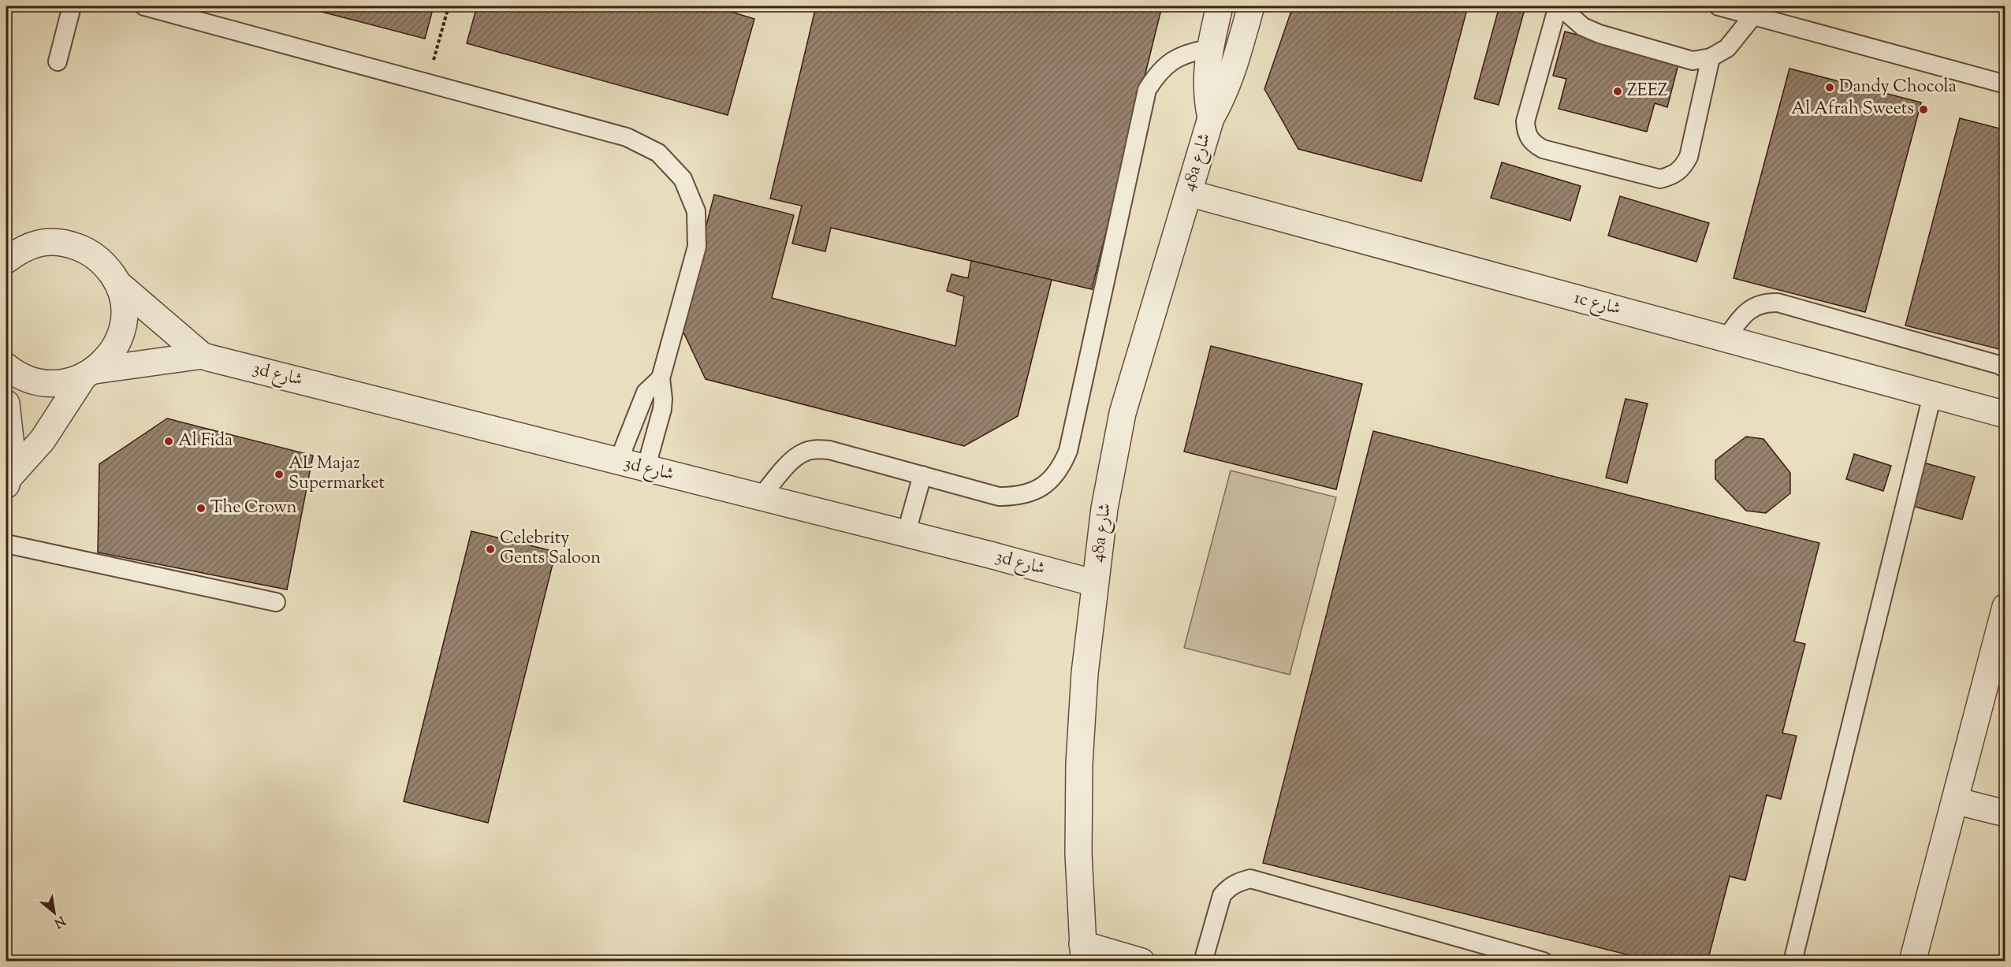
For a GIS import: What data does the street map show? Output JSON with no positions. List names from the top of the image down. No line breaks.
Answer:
{"streets":{"street":["48a شارع","1c شارع","3d شارع"]},"crossings":[["48a شارع","1c شارع"],["48a شارع","3d شارع"]],"places":["Dandy Chocola","ZEEZ","Al Afrah Sweets","Al Fida","AL Majaz Supermarket","The Crown","Celebrity Gents Saloon"],"north":"bottom right"}
